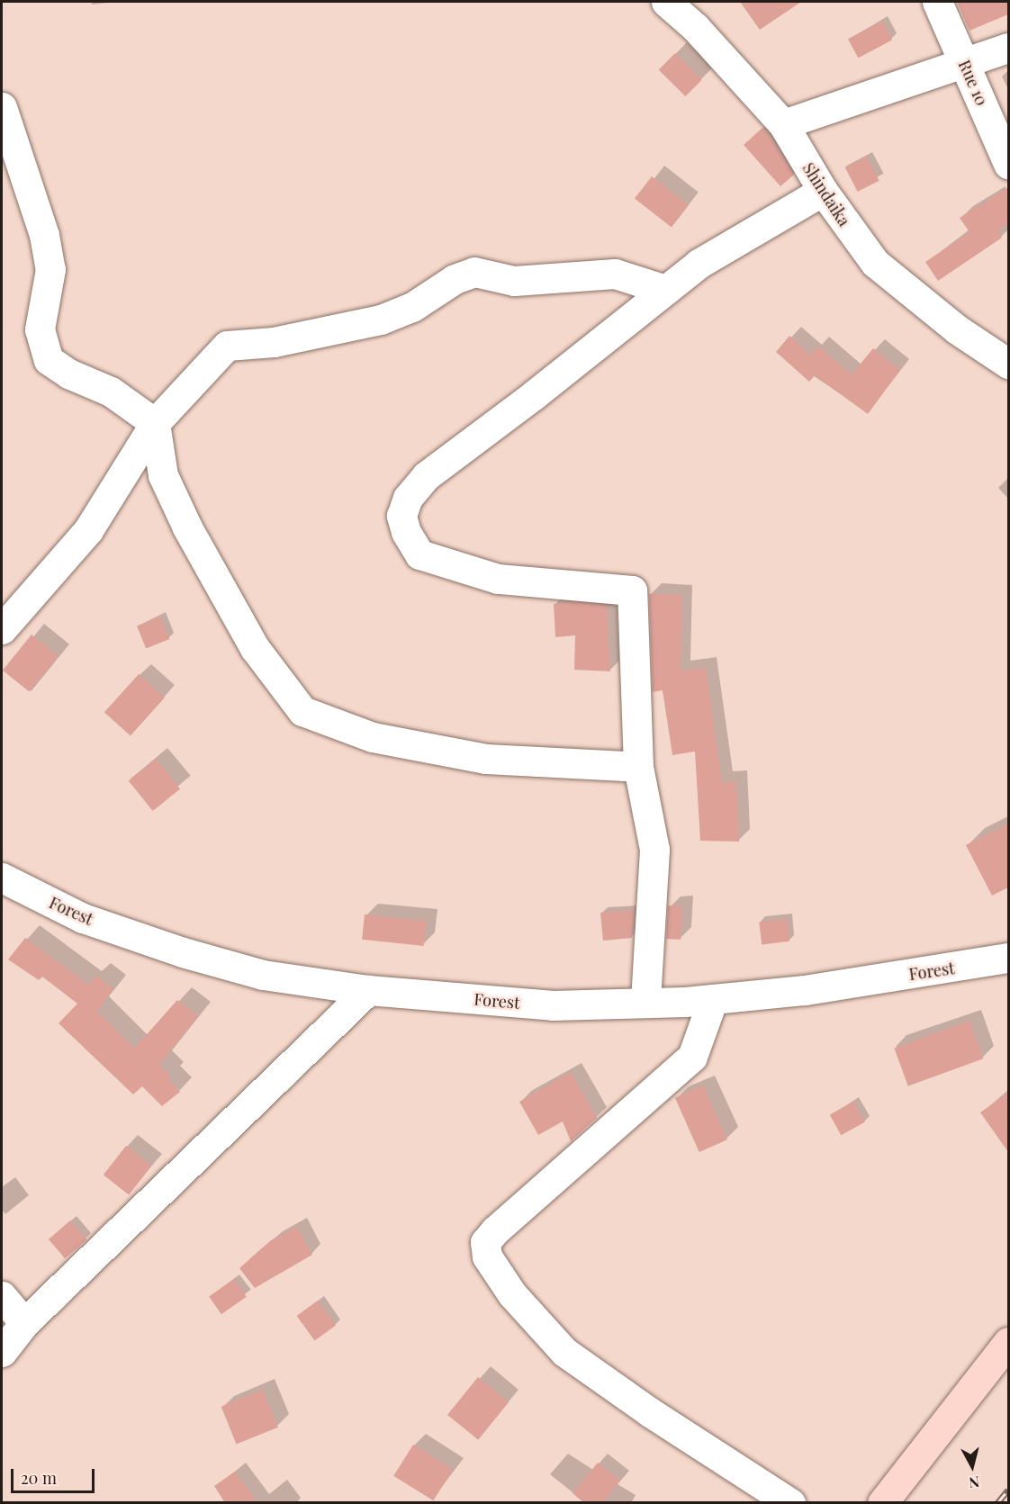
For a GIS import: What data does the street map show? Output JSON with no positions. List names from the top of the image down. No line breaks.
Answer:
{"streets":{"street":["Rue 10","Shindaika","Forest"]},"scale_bar":"20 m","north":"bottom"}
